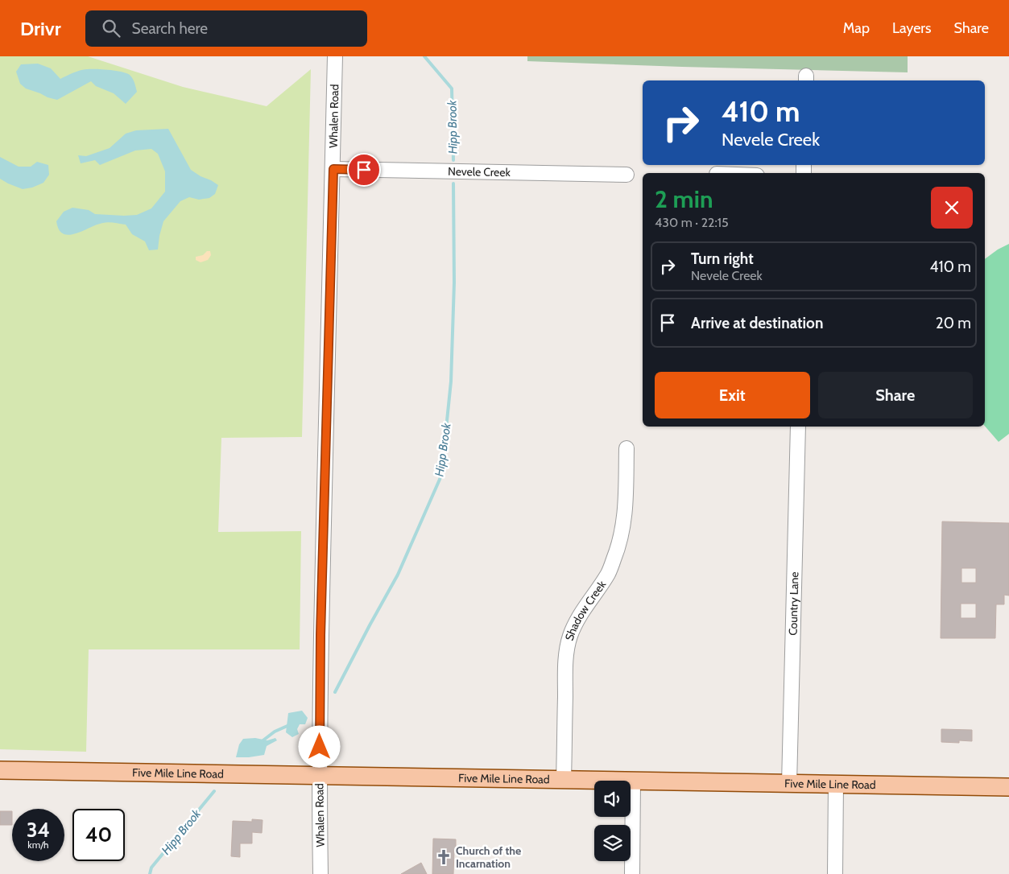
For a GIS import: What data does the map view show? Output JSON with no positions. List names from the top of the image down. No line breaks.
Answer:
{"streets":{"main road":["Five Mile Line Road"],"street":["Whalen Road","Nevele Creek","Country Lane","Shadow Creek"]},"crossings":[["Whalen Road","Nevele Creek"],["Whalen Road","Five Mile Line Road"],["Country Lane","Five Mile Line Road"],["Shadow Creek","Five Mile Line Road"]],"water":["Hipp Brook"],"places":{"church":["Church of the Incarnation"]},"page":{"header":"Drivr","search":"Search here","nav":["Map","Layers","Share"],"turn":["410 m","Nevele Creek"],"heading":["2 min","430 m · 22:15"],"list":[{"name":"Turn right","note":"Nevele Creek","value":"410 m"},{"name":"Arrive at destination","value":"20 m"}],"buttons":["Exit","Share"],"speed":"34 km/h","limit":"40"}}
